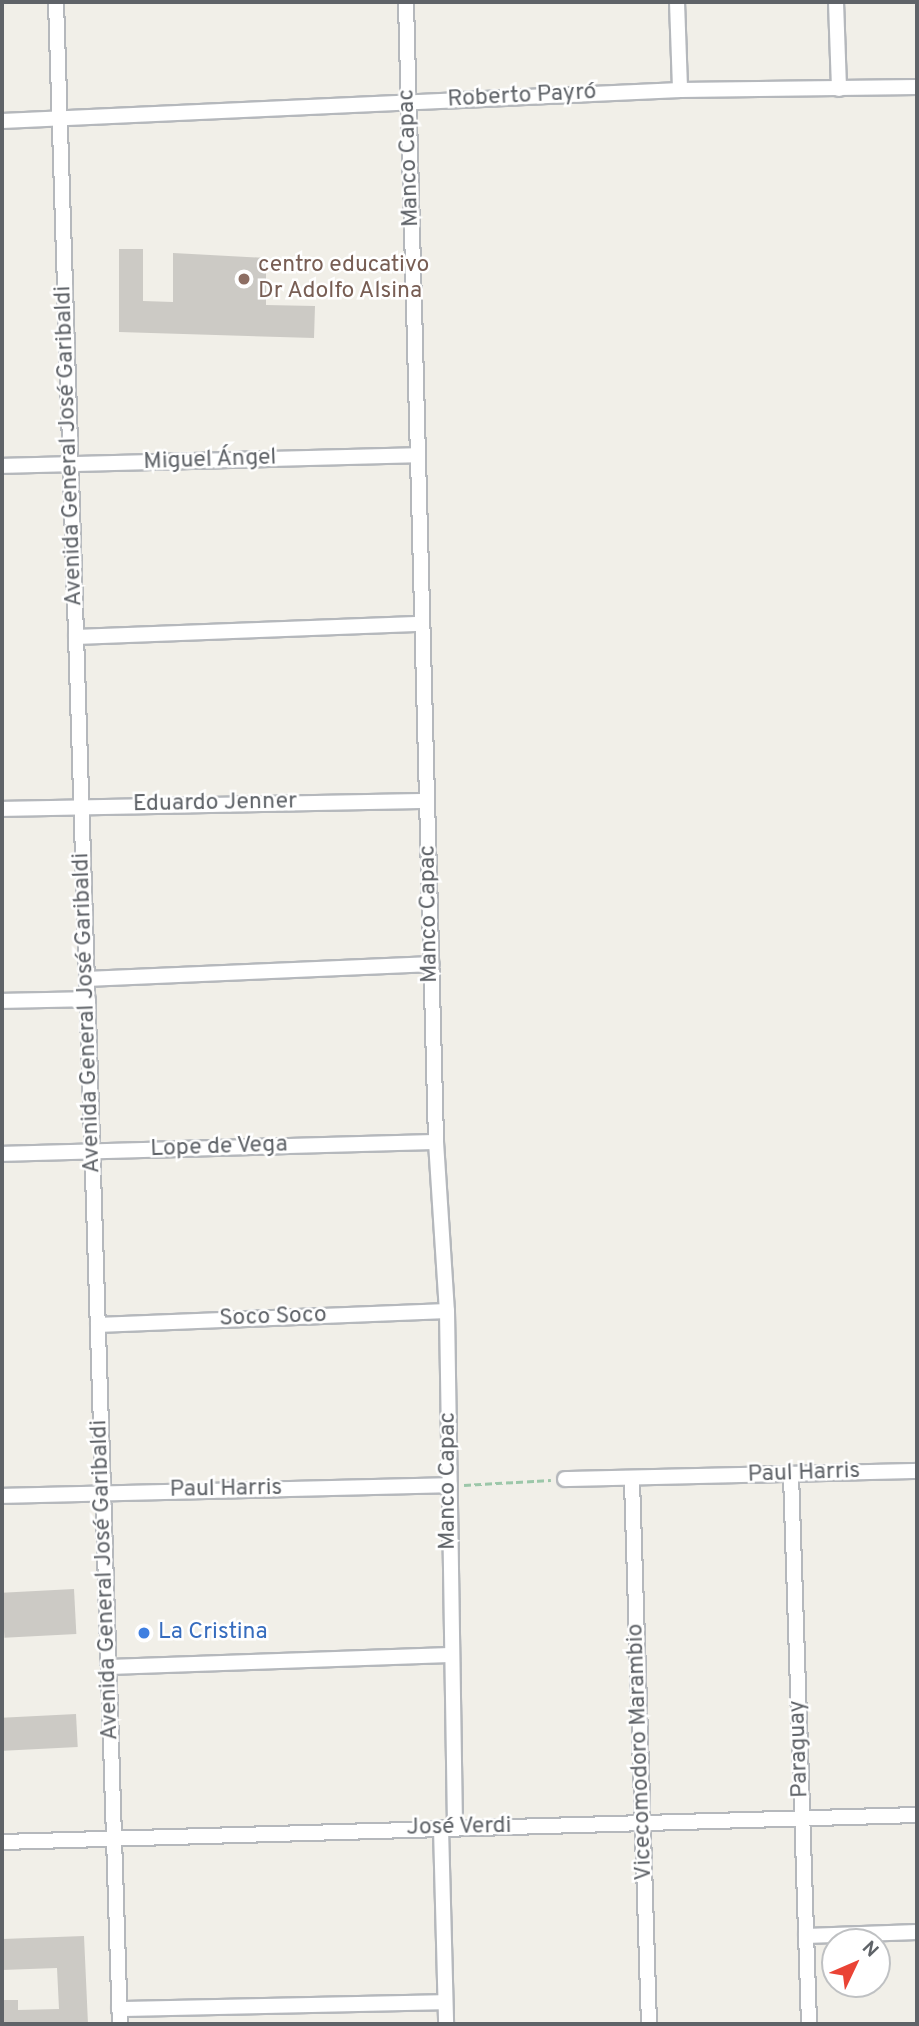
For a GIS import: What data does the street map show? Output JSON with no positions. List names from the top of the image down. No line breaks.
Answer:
{"streets":{"street":["Roberto Payró","Manco Capac","Avenida General José Garibaldi","Miguel Ángel","Eduardo Jenner","Lope de Vega","Soco Soco","Paul Harris","Paraguay","Vicecomodoro Marambio","José Verdi"]},"crossings":[["Roberto Payró","Manco Capac"],["Roberto Payró","Avenida General José Garibaldi"],["Manco Capac","Miguel Ángel"],["Manco Capac","Eduardo Jenner"],["Manco Capac","Lope de Vega"],["Manco Capac","Soco Soco"],["Manco Capac","Paul Harris"],["Manco Capac","José Verdi"],["Avenida General José Garibaldi","Miguel Ángel"],["Avenida General José Garibaldi","Eduardo Jenner"],["Avenida General José Garibaldi","Lope de Vega"],["Avenida General José Garibaldi","Soco Soco"],["Avenida General José Garibaldi","Paul Harris"],["Avenida General José Garibaldi","José Verdi"],["Paul Harris","Paraguay"],["Paul Harris","Vicecomodoro Marambio"],["Paraguay","José Verdi"],["Vicecomodoro Marambio","José Verdi"]],"places":["centro educativo Dr Adolfo Alsina","La Cristina"],"north":"top right"}
